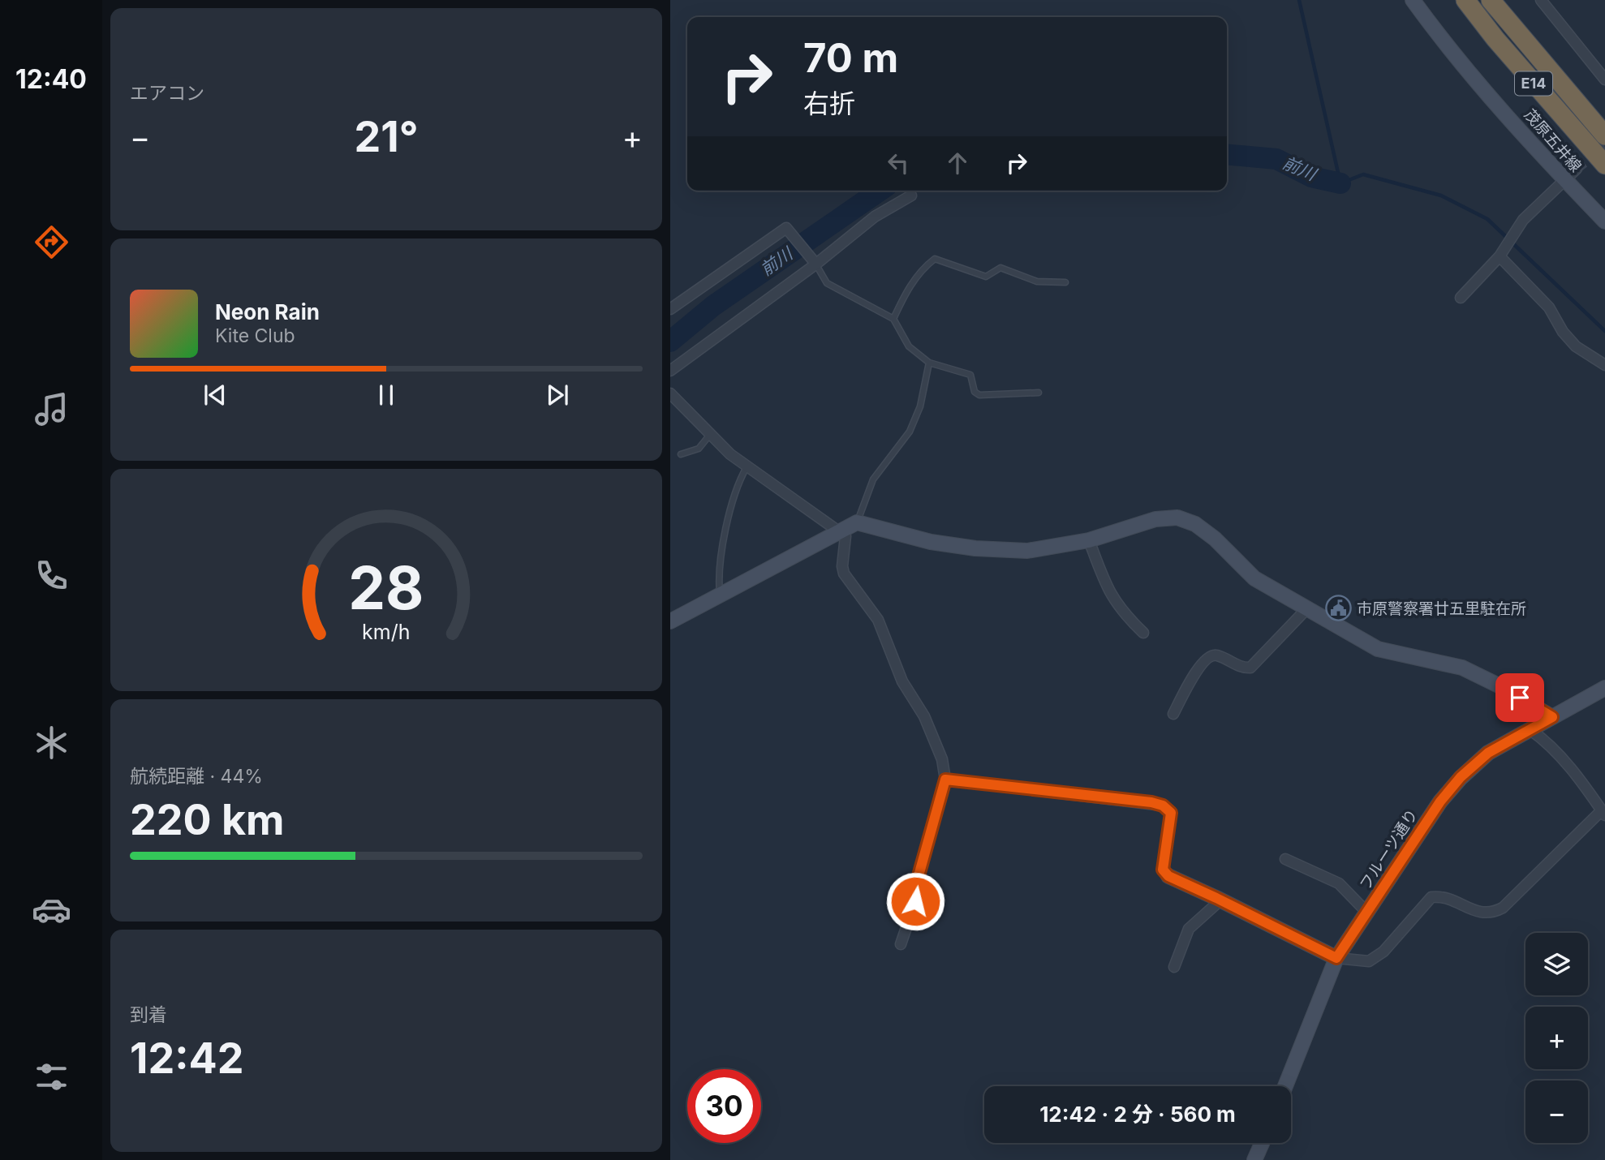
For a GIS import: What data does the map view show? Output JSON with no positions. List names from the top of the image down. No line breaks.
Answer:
{"streets":{"highway":["E14"],"street":["茂原五井線","フルーツ通り"]},"water":["前川"],"places":{"public building":["市原警察署廿五里駐在所"]},"page":{"tabs":"12:40","tile":["エアコン",["航続距離 · 44%","220 km"],["到着","12:42"]],"turn":["70 m","右折"],"heat":["−","21°","+"],"song":["Neon Rain","Kite Club"],"map_buttons":["+","−"],"limit":"30","trip":"12:42 · 2 分 · 560 m","gauge":["28","km/h"]}}
